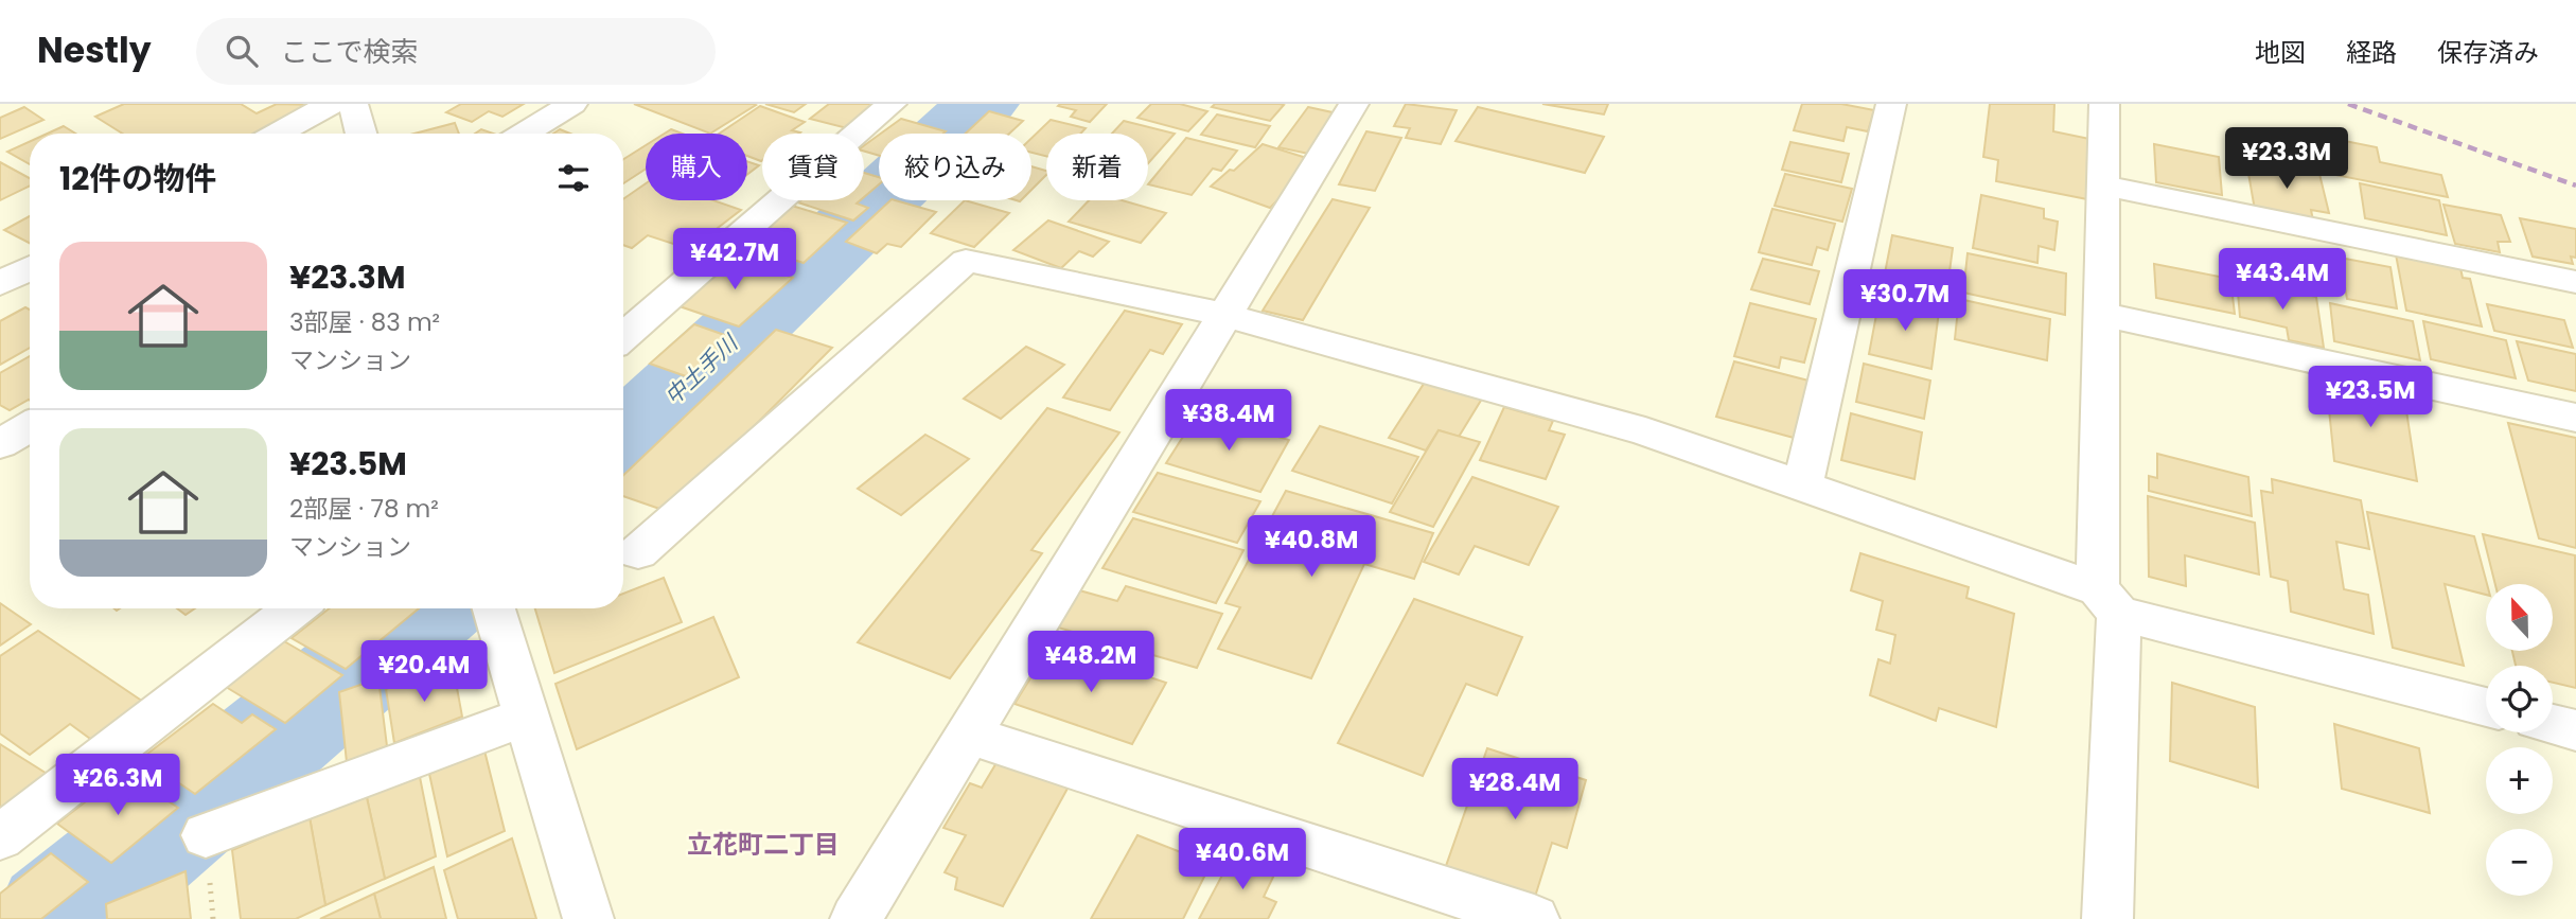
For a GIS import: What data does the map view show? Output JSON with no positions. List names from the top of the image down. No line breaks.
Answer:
{"districts":["立花町二丁目"],"water":["中土手川"],"north":"top","page":{"header":"Nestly","search":"ここで検索","nav":["地図","経路","保存済み"],"price":["¥23.3M","¥42.7M","¥43.4M","¥30.7M","¥23.5M","¥38.4M","¥40.8M","¥48.2M","¥20.4M","¥26.3M","¥28.4M","¥40.6M"],"chip":["購入","賃貸","絞り込み","新着"],"heading":"12件の物件","list":[{"name":"¥23.3M","note":"3部屋 · 83 m² · マンション"},{"name":"¥23.5M","note":"2部屋 · 78 m² · マンション"}],"map_buttons":["+","−"]}}
